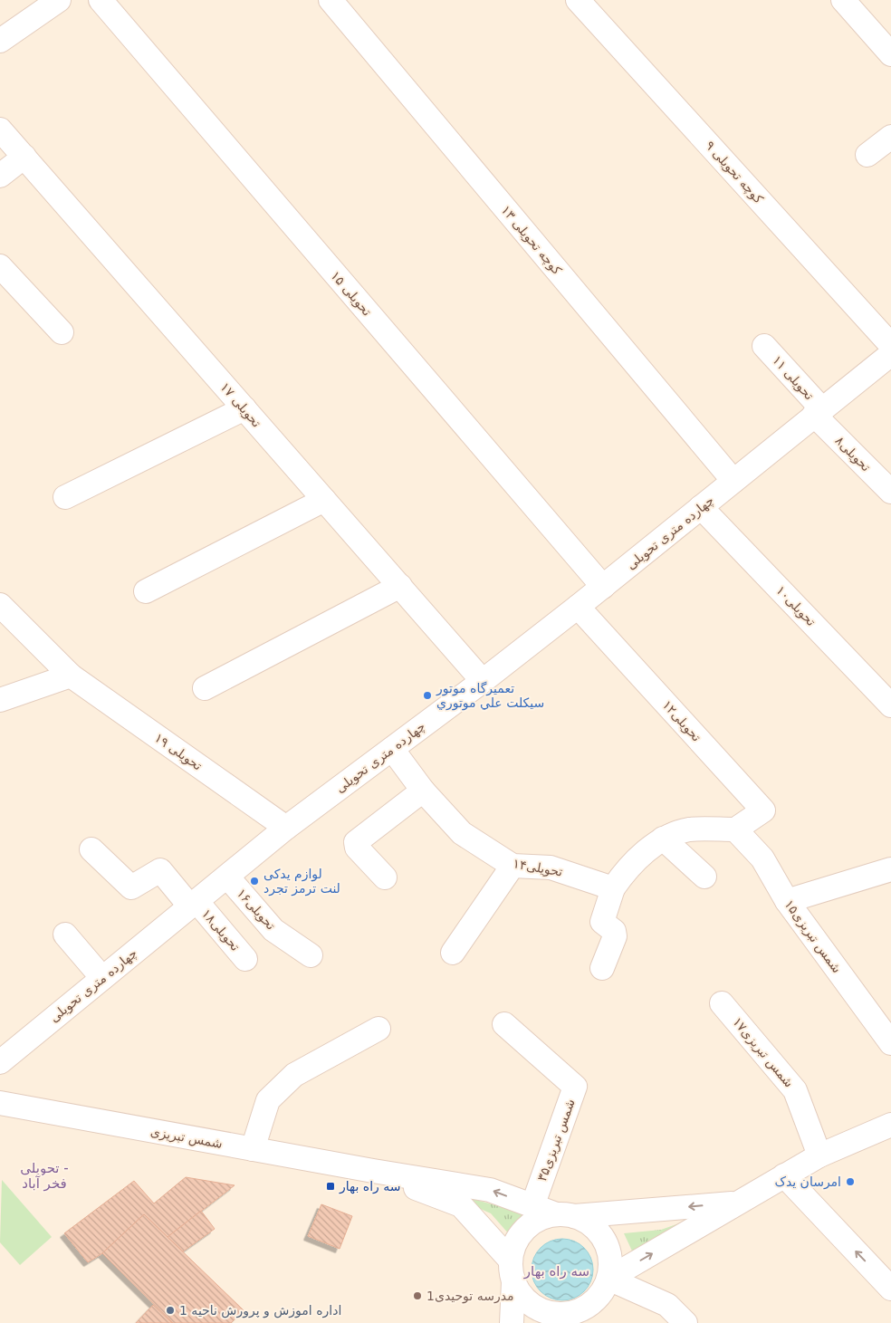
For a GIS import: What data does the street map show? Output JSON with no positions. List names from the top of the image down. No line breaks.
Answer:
{"streets":{"street":["کوچه تحویلی ۹","کوچه تحویلی ۱۳","تحویلی ۱۵","۱۱ تحویلی","تحویلی ۱۷","تحویلی۸","چهارده متری تحویلی","تحویلی۱۰","تحویلی۱۲","تحویلی ۱۹","تحویلی۱۴","تحویلی۱۶","تحویلی۱۸","شمس تبریزی۱۵","شمس تبریزی۱۷","شمس تبریزی","۳۵شمس تبریزی"]},"crossings":[["کوچه تحویلی ۱۳","چهارده متری تحویلی"],["تحویلی ۱۵","چهارده متری تحویلی"],["۱۱ تحویلی","تحویلی۸"],["۱۱ تحویلی","چهارده متری تحویلی"],["تحویلی ۱۷","چهارده متری تحویلی"],["تحویلی۸","چهارده متری تحویلی"],["چهارده متری تحویلی","تحویلی۱۰"],["چهارده متری تحویلی","تحویلی۱۲"],["چهارده متری تحویلی","تحویلی ۱۹"],["چهارده متری تحویلی","تحویلی۱۴"],["چهارده متری تحویلی","تحویلی۱۶"],["چهارده متری تحویلی","تحویلی۱۸"],["تحویلی۱۲","شمس تبریزی۱۵"],["شمس تبریزی","۳۵شمس تبریزی"]],"districts":["تحویلی - فخر آباد","سه راه بهار"],"places":{"other":["تعميرگاه موتور سيكلت علي موتوري","لوازم یدکی لنت ترمز تجرد","امرسان یدک","مدرسه توحیدی1","اداره اموزش و پرورش ناحیه 1"],"transit":["سه راه بهار"]}}
